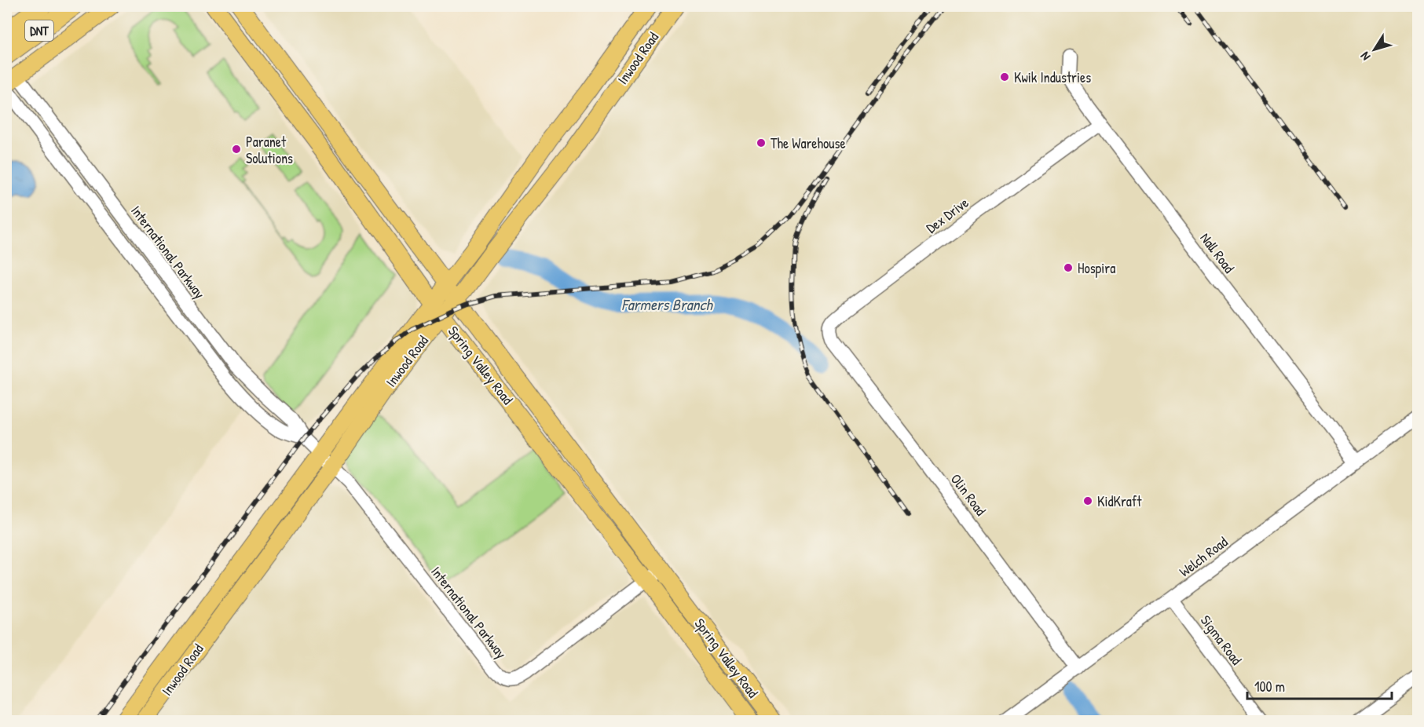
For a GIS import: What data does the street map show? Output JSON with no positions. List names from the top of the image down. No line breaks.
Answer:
{"streets":{"highway":["DNT"],"main road":["Inwood Road","Spring Valley Road"],"street":["Dex Drive","International Parkway","Nall Road","Olin Road","Welch Road","Sigma Road"]},"crossings":[["Inwood Road","International Parkway"],["Inwood Road","Spring Valley Road"],["Dex Drive","Nall Road"],["Dex Drive","Olin Road"],["International Parkway","Spring Valley Road"],["Nall Road","Welch Road"],["Olin Road","Welch Road"],["Welch Road","Sigma Road"]],"water":["Farmers Branch"],"places":["Kwik Industries","The Warehouse","Paranet Solutions","Hospira","KidKraft"],"scale_bar":"100 m","north":"bottom left"}
